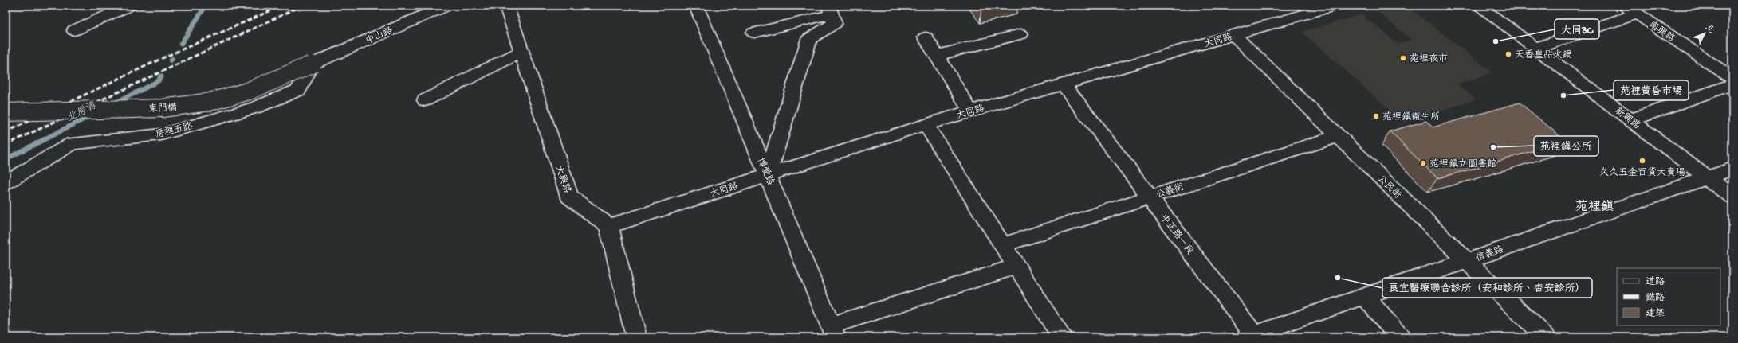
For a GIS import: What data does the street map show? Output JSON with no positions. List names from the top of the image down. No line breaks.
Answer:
{"streets":{"street":["南興路","中山路","大同路","東門橋","新興路","房裡五路","博愛路","大興路","公民街","公義街","中正路一段","信義路"]},"crossings":[["中山路","東門橋"],["中山路","房裡五路"],["大同路","博愛路"],["大同路","大興路"],["大同路","公民街"],["大同路","中正路一段"],["東門橋","房裡五路"],["新興路","信義路"],["公民街","公義街"],["公民街","信義路"],["公義街","中正路一段"],["中正路一段","信義路"]],"districts":["苑裡鎮"],"water":["北房溝"],"places":["大同3C","天香皇品火鍋","苑裡夜市","苑裡黃昏市場","苑裡鎮衛生所","苑裡鎮公所","久久五金百貨大賣場","苑裡鎮立圖書館","良宜醫療聯合診所（安和診所、杏安診所）"],"legend":["道路","鐵路","建築"],"north":"top right"}
